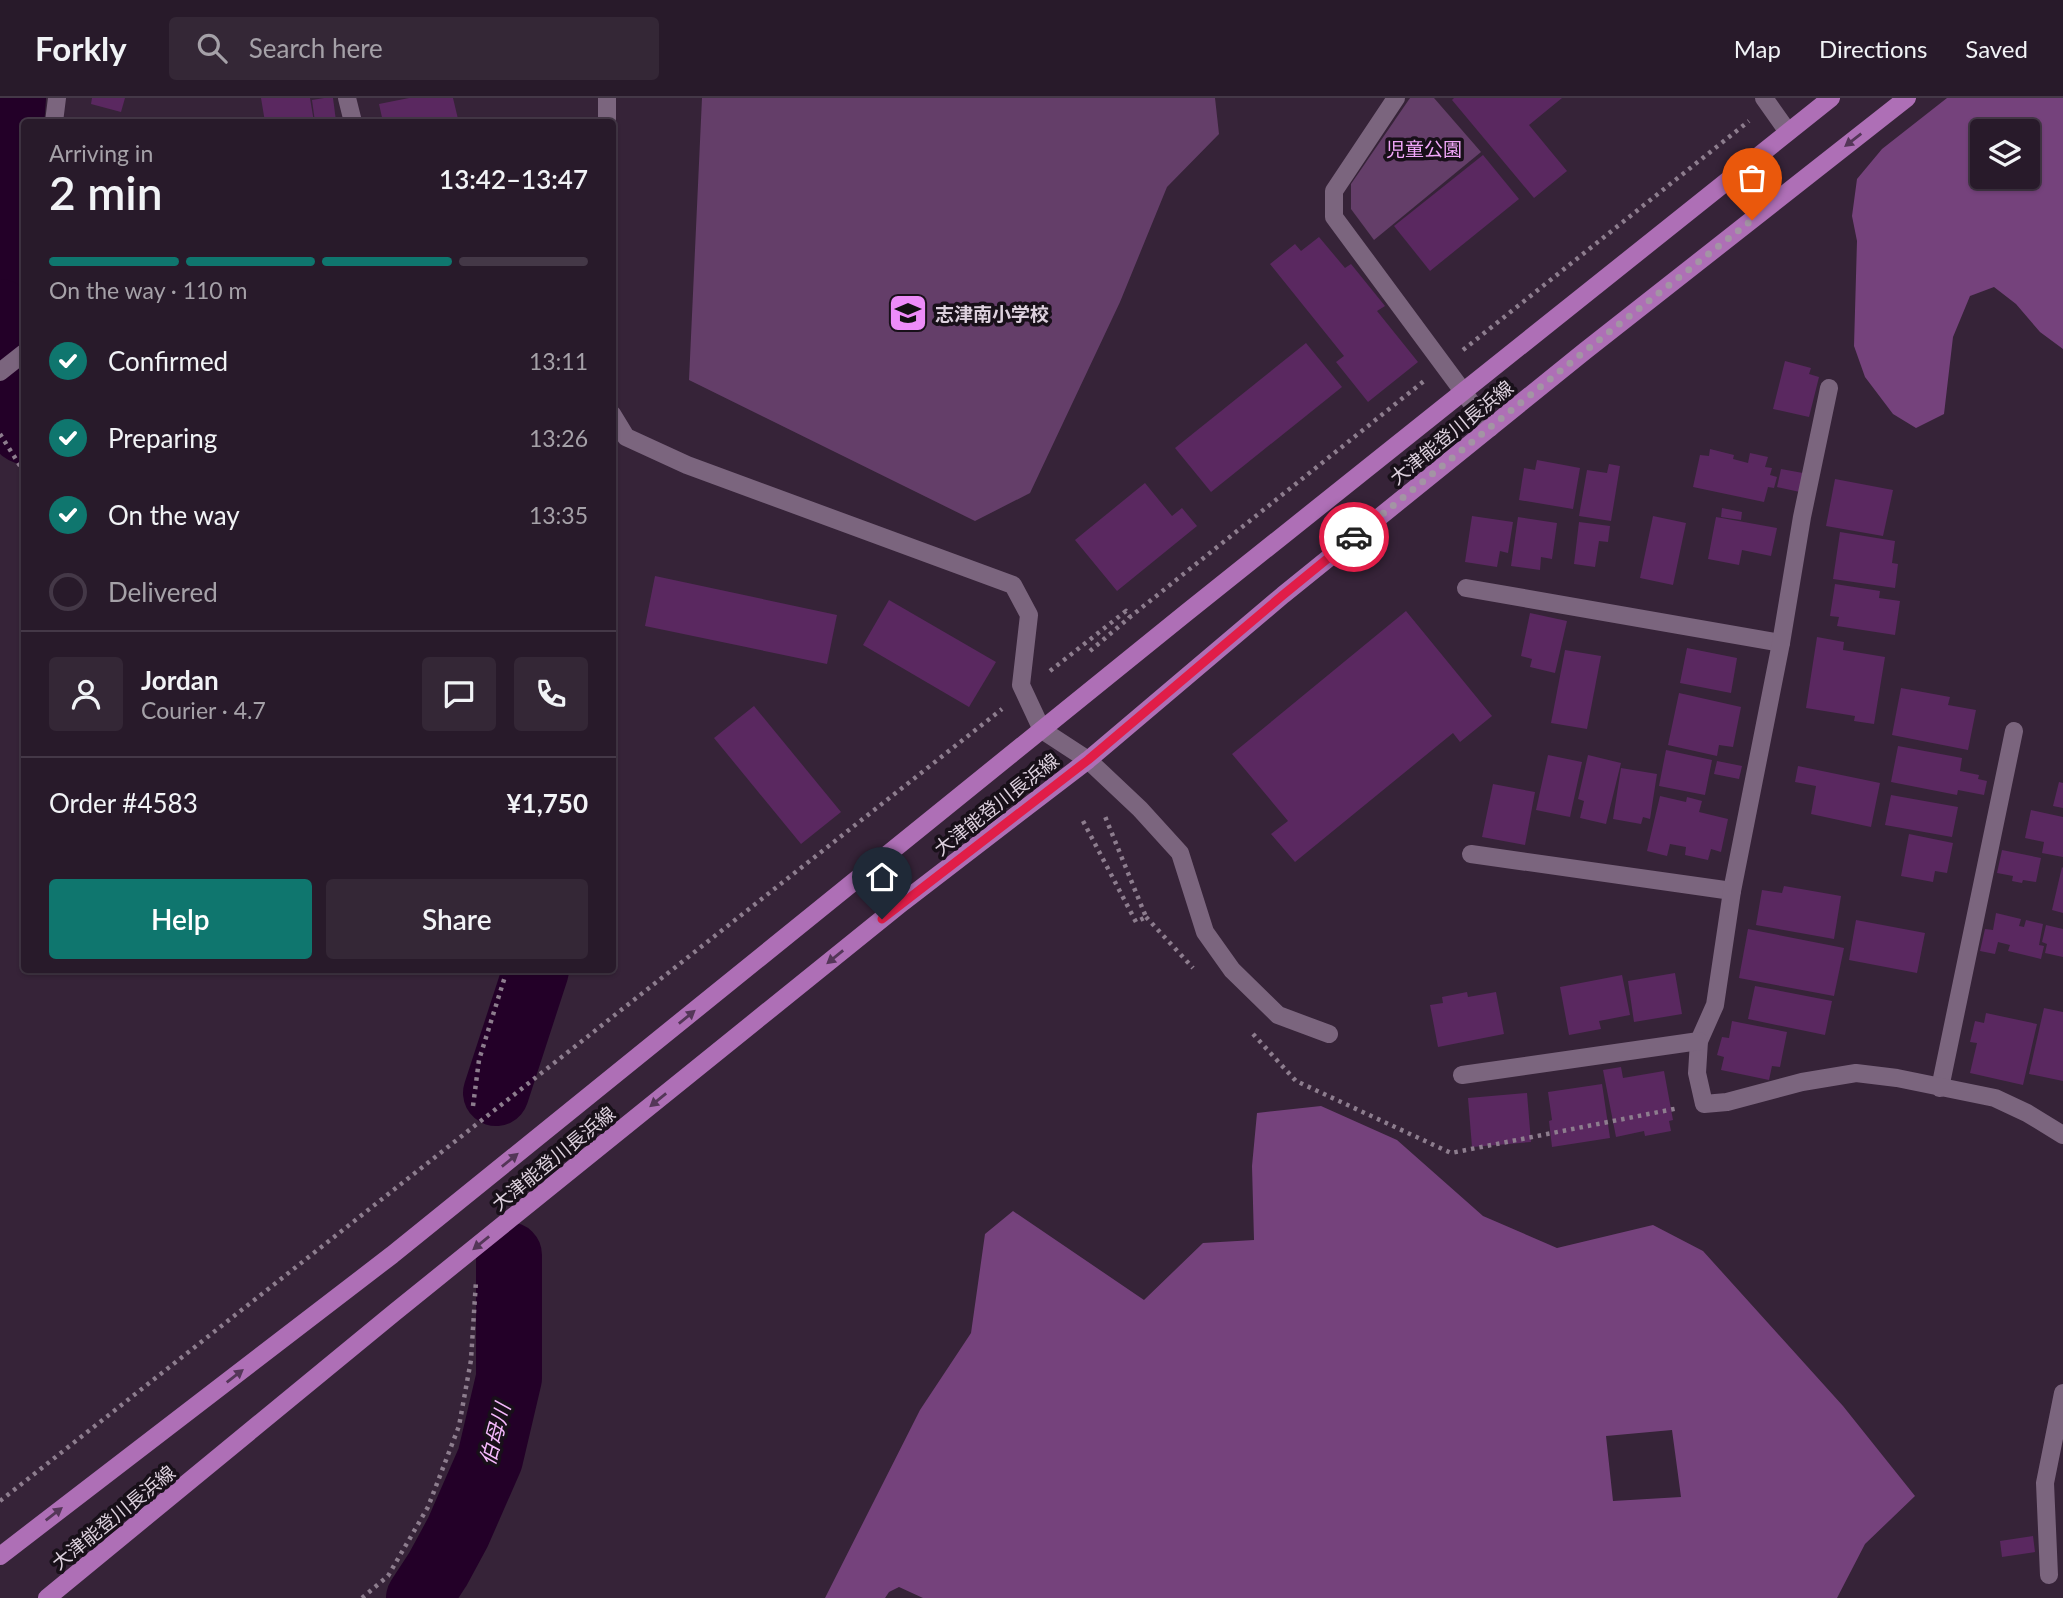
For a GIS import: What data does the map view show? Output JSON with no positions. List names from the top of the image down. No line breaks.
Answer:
{"streets":{"main road":["大津能登川長浜線"]},"water":["伯母川"],"parks":["児童公園"],"places":{"school or university":["志津南小学校"]},"page":{"header":"Forkly","search":"Search here","nav":["Map","Directions","Saved"],"heading":["2 min","Arriving in","13:42–13:47"],"panel":["Jordan","Courier · 4.7","Order #4583","¥1,750"],"bar":"On the way · 110 m","list":[["Confirmed","13:11"],["Preparing","13:26"],["On the way","13:35"],"Delivered"],"buttons":["Help","Share"]}}
